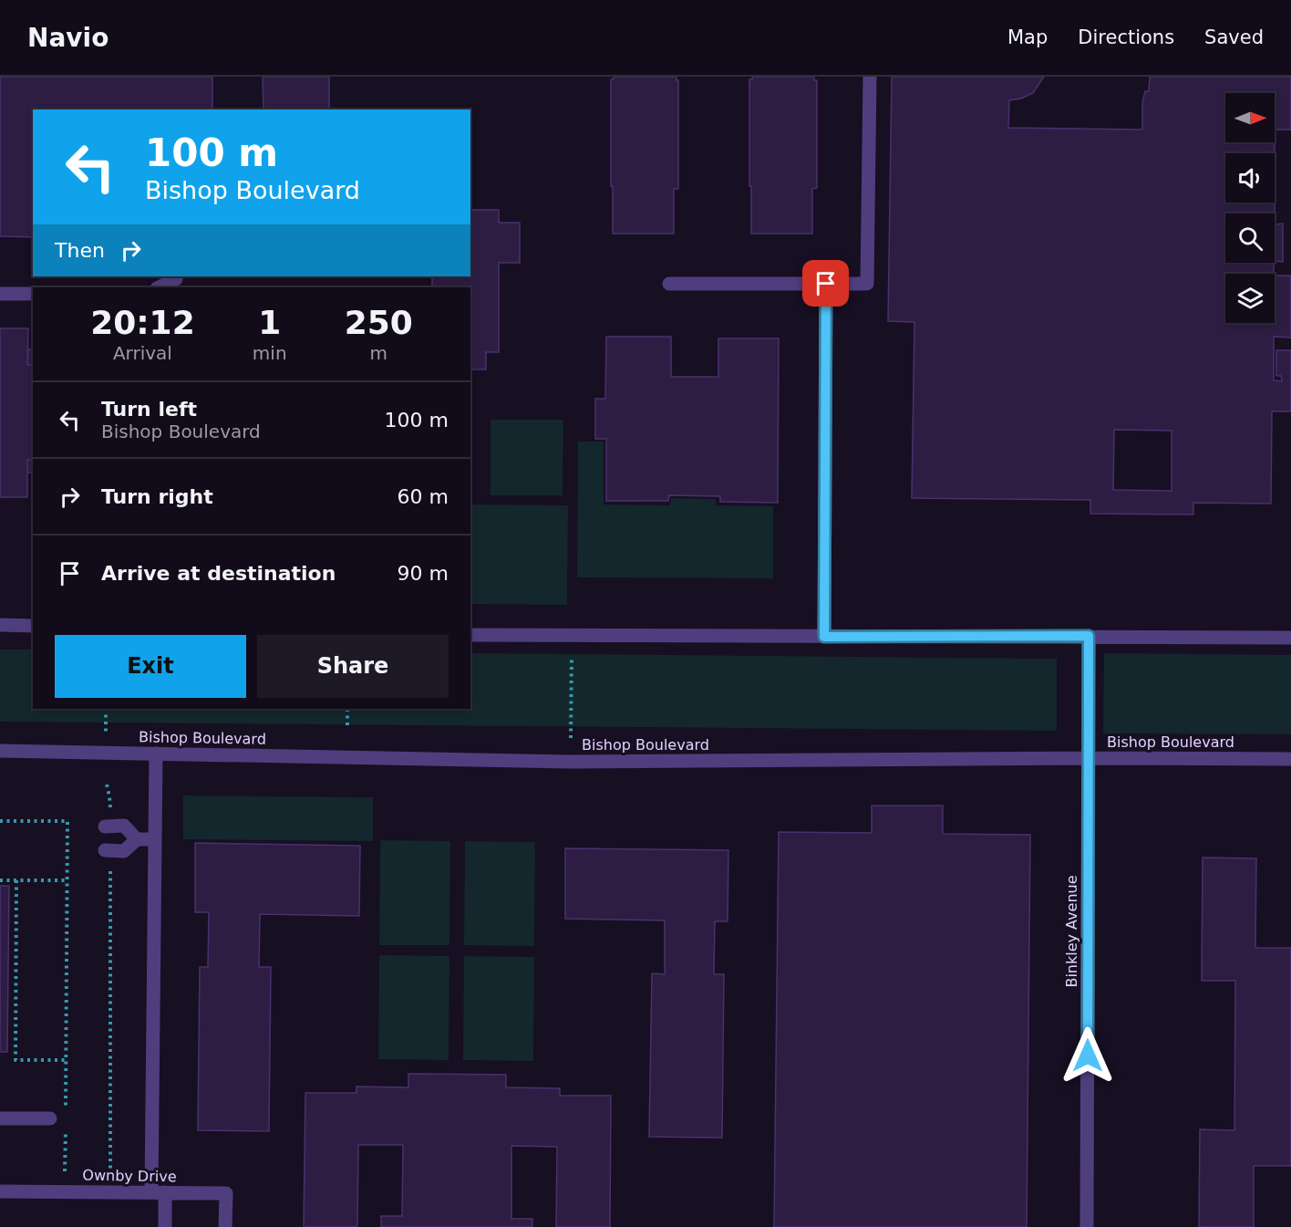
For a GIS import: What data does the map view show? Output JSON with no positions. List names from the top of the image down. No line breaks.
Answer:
{"streets":{"street":["Bishop Boulevard","Binkley Avenue","Ownby Drive"]},"crossings":[["Bishop Boulevard","Binkley Avenue"]],"north":"right","page":{"header":"Navio","nav":["Map","Directions","Saved"],"turn":["100 m","Bishop Boulevard"],"then":"Then","eta":["20:12","Arrival","1","min","250","m"],"list":[{"name":"Turn left","note":"Bishop Boulevard","value":"100 m"},{"name":"Turn right","value":"60 m"},{"name":"Arrive at destination","value":"90 m"}],"buttons":["Exit","Share"]}}
